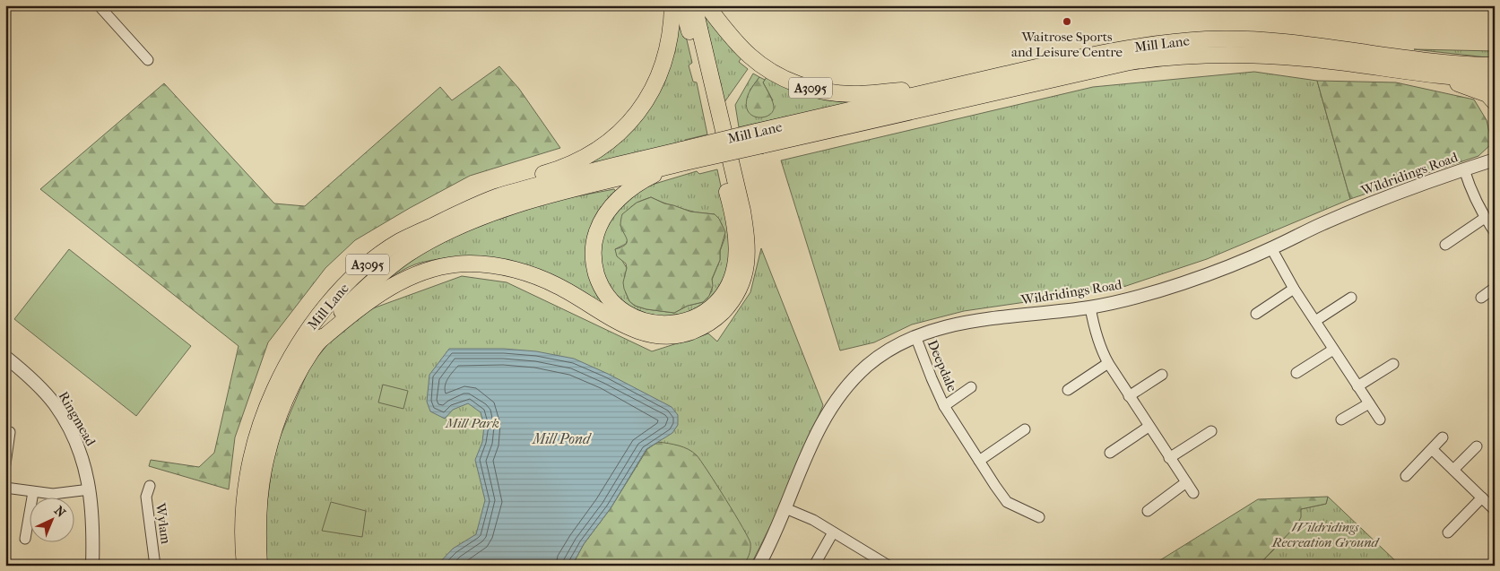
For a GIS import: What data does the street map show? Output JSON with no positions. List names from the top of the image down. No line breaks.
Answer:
{"streets":{"main road":["Mill Lane","A3095"],"street":["Wildridings Road","Deepdale","Ringmead","Wylam"]},"crossings":[["Mill Lane","A3095"],["Wildridings Road","Deepdale"]],"water":["Mill Pond"],"parks":["Mill Park","Wildridings Recreation Ground"],"places":["Waitrose Sports and Leisure Centre"],"north":"top right"}
